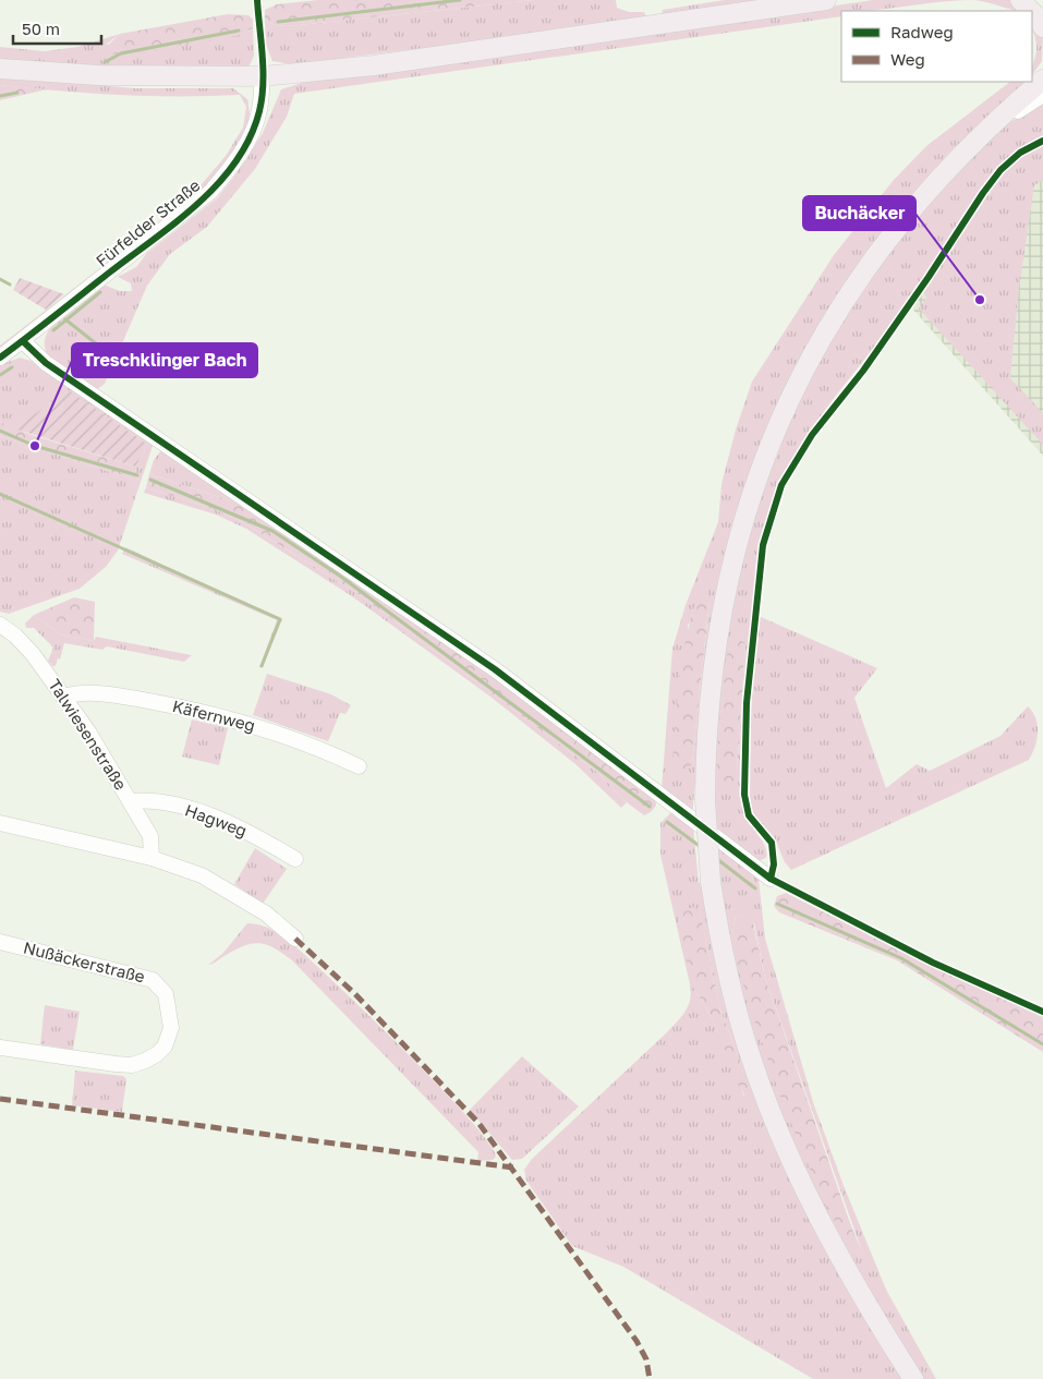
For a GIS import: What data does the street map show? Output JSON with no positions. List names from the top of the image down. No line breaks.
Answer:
{"streets":{"street":["Fürfelder Straße","Käfernweg","Talwiesenstraße","Hagweg","Nußäckerstraße"]},"crossings":[["Käfernweg","Talwiesenstraße"],["Talwiesenstraße","Hagweg"]],"places":["Buchäcker","Treschklinger Bach"],"legend":["Radweg","Weg"],"scale_bar":"50 m"}
